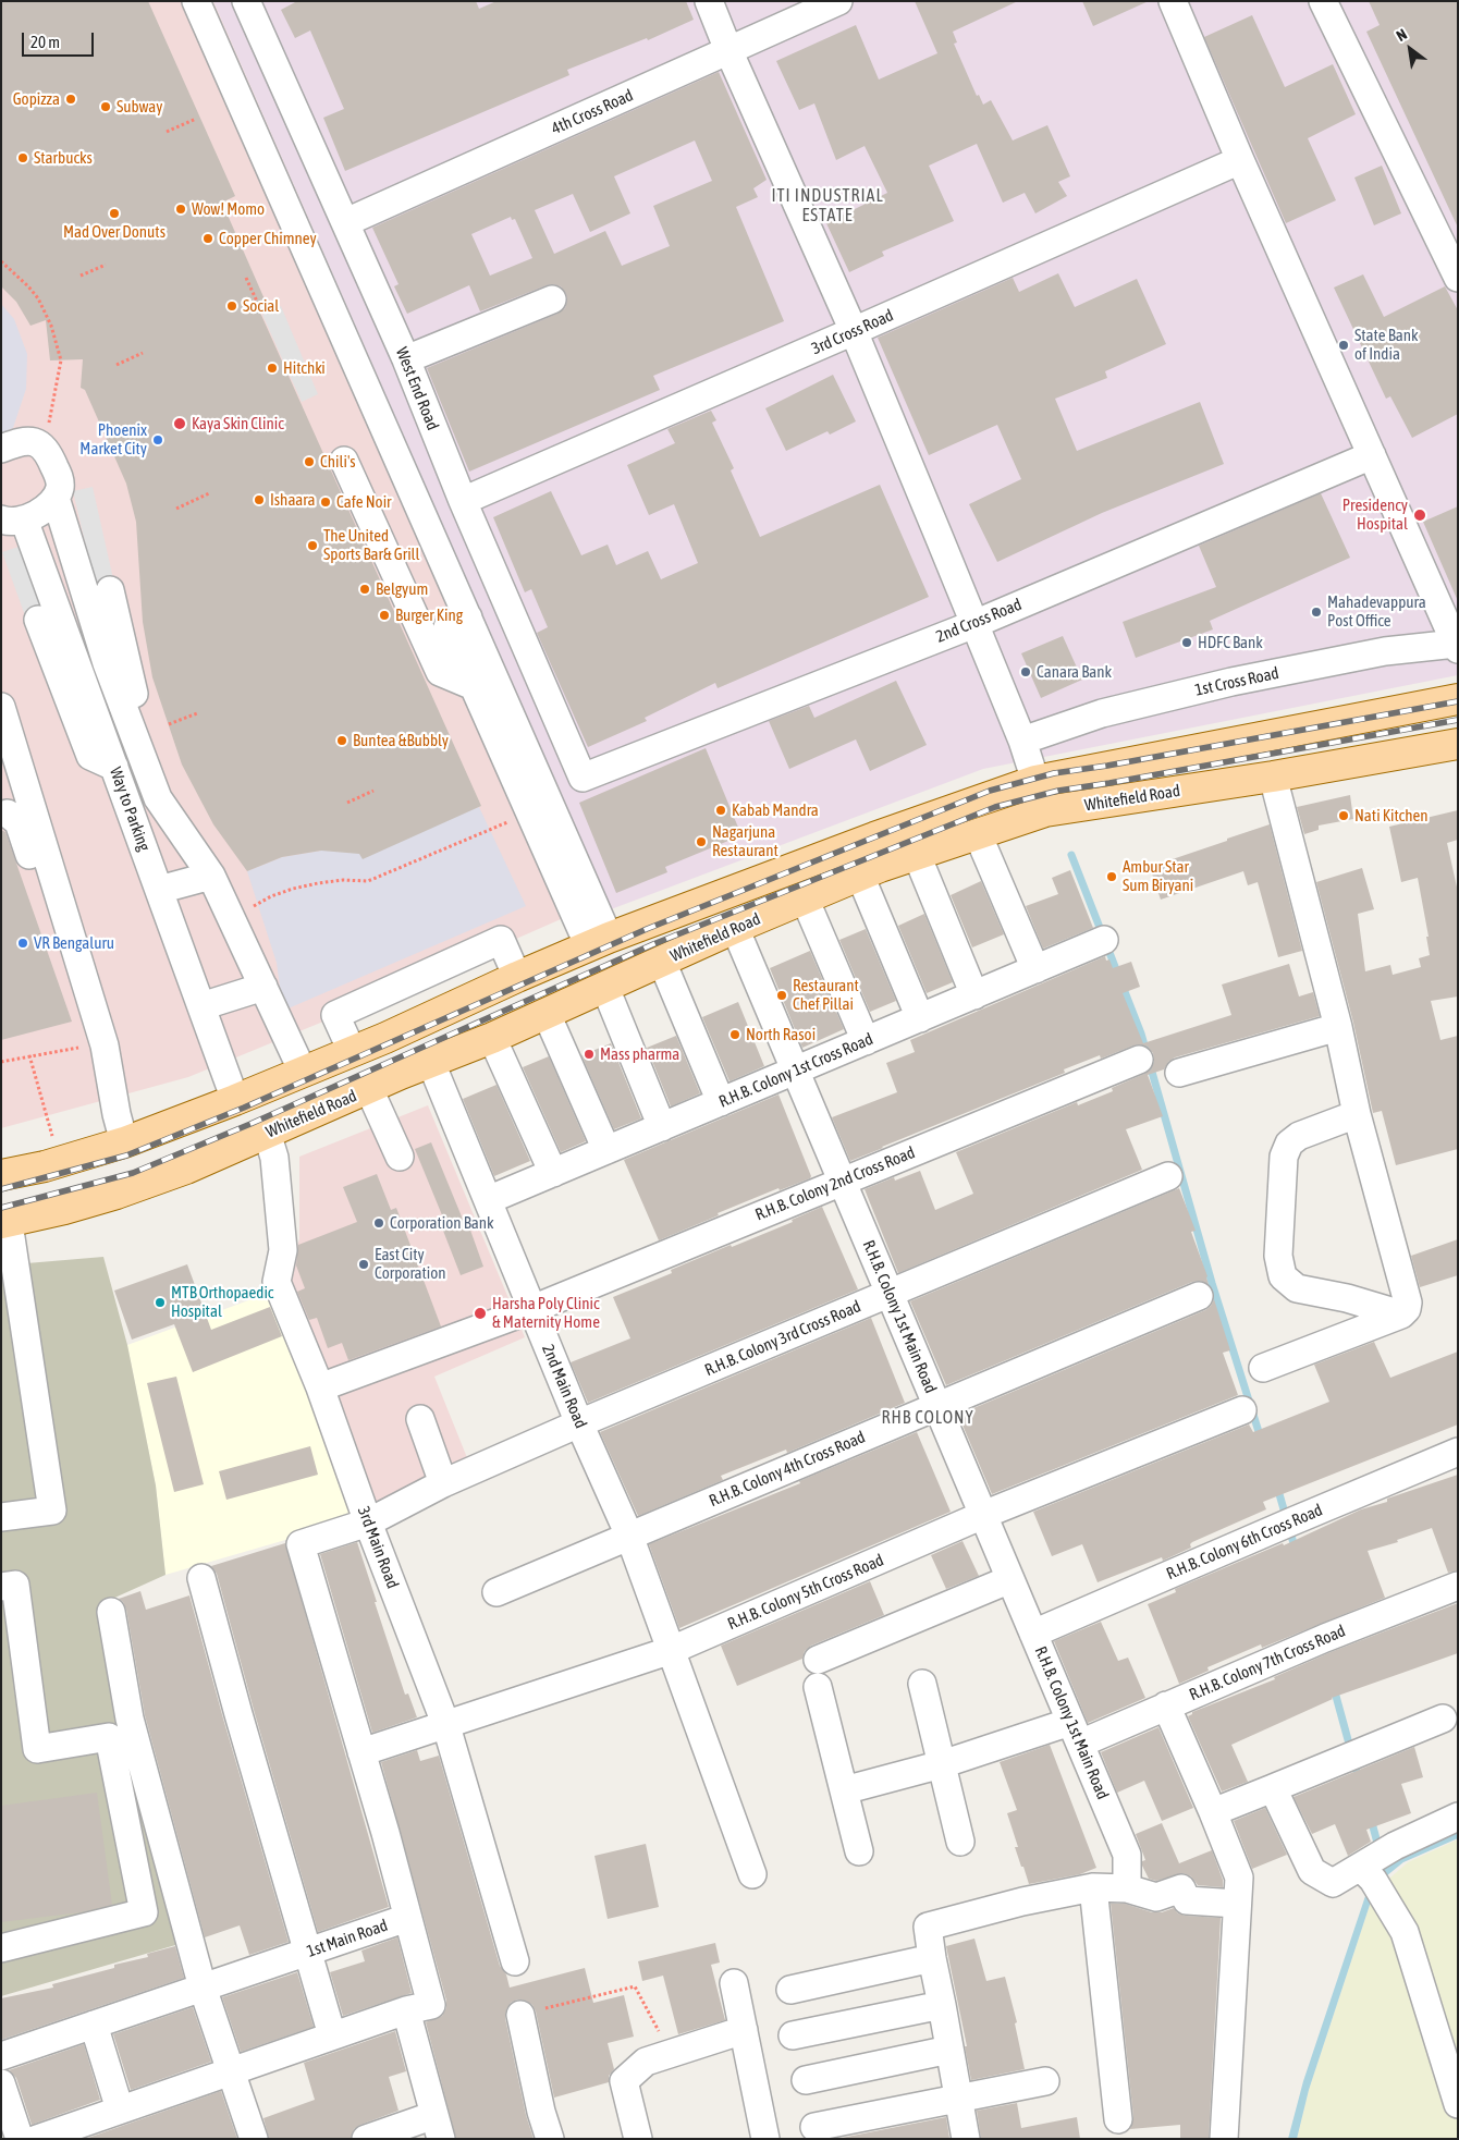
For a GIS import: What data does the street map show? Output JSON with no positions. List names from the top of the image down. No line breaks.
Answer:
{"streets":{"main road":["Whitefield Road"],"street":["4th Cross Road","3rd Cross Road","West End Road","2nd Cross Road","1st Cross Road","Way to Parking","R.H.B. Colony 1st Cross Road","R.H.B. Colony 2nd Cross Road","R.H.B. Colony 1st Main Road","R.H.B. Colony 3rd Cross Road","2nd Main Road","R.H.B. Colony 4th Cross Road","R.H.B. Colony 6th Cross Road","3rd Main Road","R.H.B. Colony 5th Cross Road","R.H.B. Colony 7th Cross Road","1st Main Road"]},"crossings":[["4th Cross Road","West End Road"],["3rd Cross Road","West End Road"],["West End Road","2nd Cross Road"],["Whitefield Road","Way to Parking"],["Whitefield Road","R.H.B. Colony 1st Main Road"],["Whitefield Road","2nd Main Road"],["Whitefield Road","3rd Main Road"],["R.H.B. Colony 1st Cross Road","R.H.B. Colony 1st Main Road"],["R.H.B. Colony 1st Cross Road","2nd Main Road"],["R.H.B. Colony 2nd Cross Road","R.H.B. Colony 1st Main Road"],["R.H.B. Colony 2nd Cross Road","2nd Main Road"],["R.H.B. Colony 2nd Cross Road","3rd Main Road"],["R.H.B. Colony 1st Main Road","R.H.B. Colony 3rd Cross Road"],["R.H.B. Colony 1st Main Road","R.H.B. Colony 4th Cross Road"],["R.H.B. Colony 1st Main Road","R.H.B. Colony 6th Cross Road"],["R.H.B. Colony 1st Main Road","R.H.B. Colony 5th Cross Road"],["R.H.B. Colony 1st Main Road","R.H.B. Colony 7th Cross Road"],["R.H.B. Colony 3rd Cross Road","2nd Main Road"],["R.H.B. Colony 3rd Cross Road","3rd Main Road"],["R.H.B. Colony 3rd Cross Road","R.H.B. Colony 5th Cross Road"],["2nd Main Road","R.H.B. Colony 4th Cross Road"],["2nd Main Road","R.H.B. Colony 5th Cross Road"],["3rd Main Road","R.H.B. Colony 5th Cross Road"]],"districts":["ITI INDUSTRIAL ESTATE","RHB COLONY"],"places":["Gopizza","Subway","Starbucks","Wow! Momo","Mad Over Donuts","Copper Chimney","Social","State Bank of India","Hitchki","Kaya Skin Clinic","Phoenix Market City","Chili's","Ishaara","Cafe Noir","Presidency Hospital","The United Sports Bar& Grill","Belgyum","Mahadevappura Post Office","Burger King","HDFC Bank","Canara Bank","Buntea &Bubbly","Kabab Mandra","Nati Kitchen","Nagarjuna Restaurant","Ambur Star Sum Biryani","VR Bengaluru","Restaurant Chef Pillai","North Rasoi","Mass pharma","Corporation Bank","East City Corporation","MTB Orthopaedic Hospital","Harsha Poly Clinic & Maternity Home"],"scale_bar":"20 m","north":"top left"}
